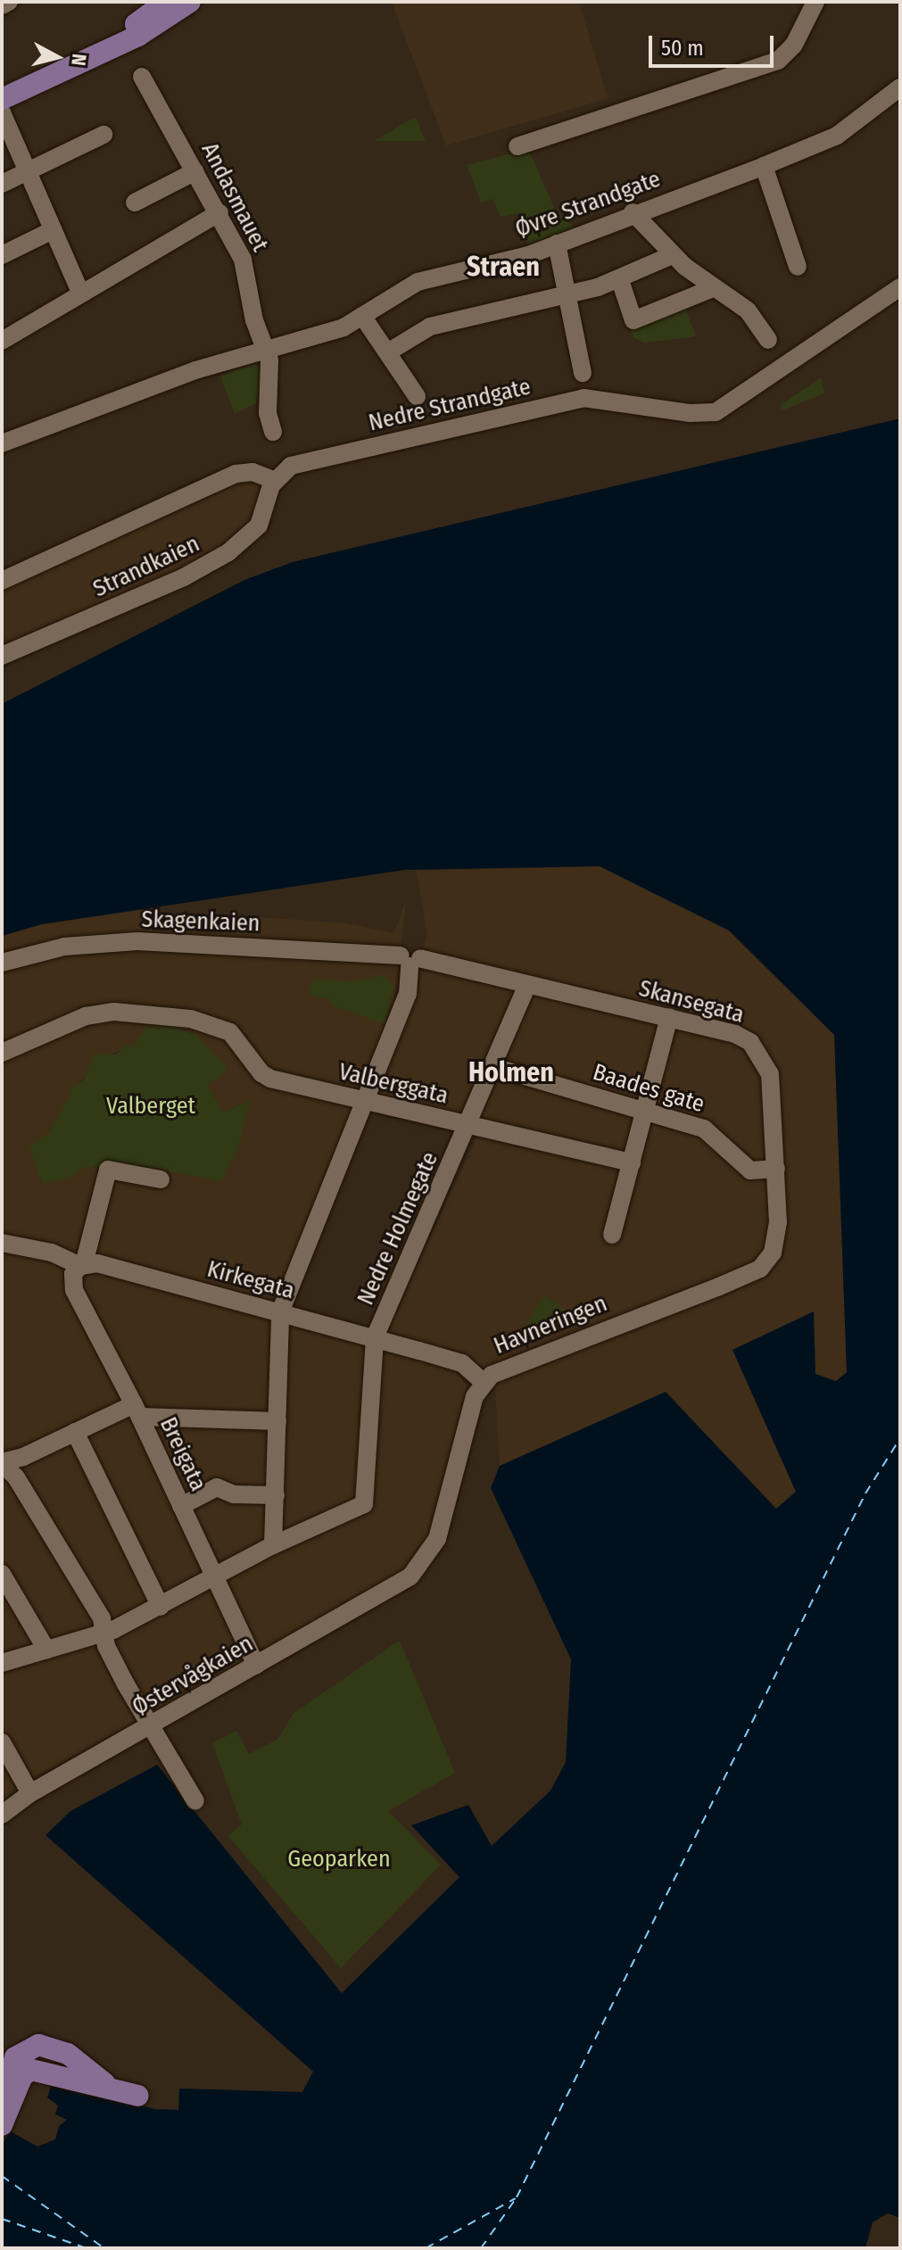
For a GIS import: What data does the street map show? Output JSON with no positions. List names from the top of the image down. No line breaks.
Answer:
{"streets":{"street":["Andasmauet","Øvre Strandgate","Nedre Strandgate","Strandkaien","Skagenkaien","Skansegata","Valberggata","Baades gate","Nedre Holmegate","Kirkegata","Havneringen","Breigata","Østervågkaien"]},"crossings":[["Andasmauet","Øvre Strandgate"],["Nedre Strandgate","Strandkaien"],["Skagenkaien","Skansegata"],["Skansegata","Baades gate"],["Skansegata","Nedre Holmegate"],["Skansegata","Havneringen"],["Valberggata","Nedre Holmegate"],["Baades gate","Nedre Holmegate"],["Nedre Holmegate","Kirkegata"],["Kirkegata","Havneringen"],["Kirkegata","Breigata"],["Havneringen","Østervågkaien"],["Breigata","Østervågkaien"]],"districts":["Straen","Holmen"],"parks":["Valberget","Geoparken"],"scale_bar":"50 m","north":"right"}
